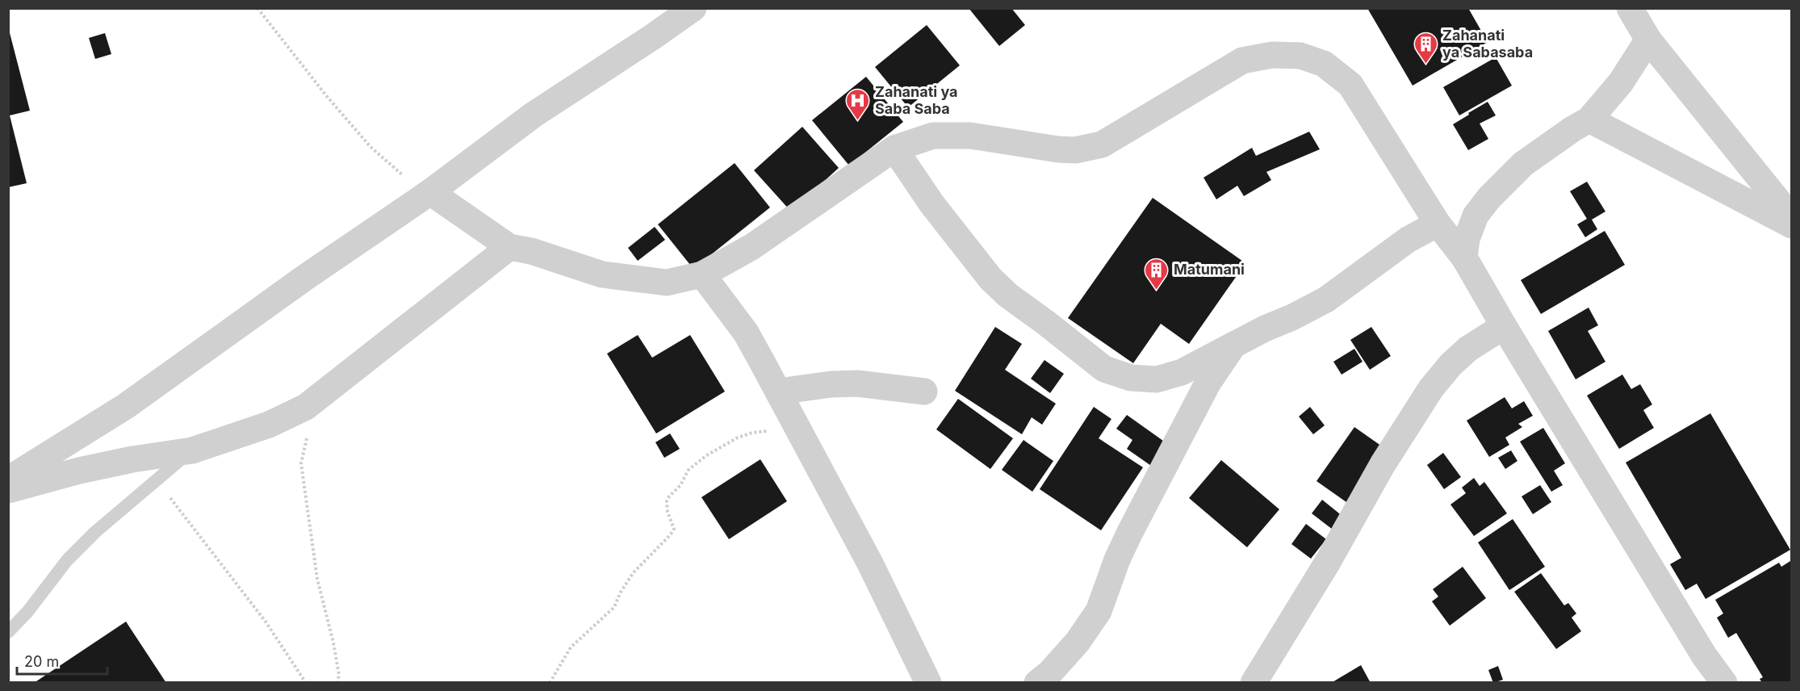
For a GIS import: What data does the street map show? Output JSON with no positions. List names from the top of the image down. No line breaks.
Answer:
{"places":{"building":["Zahanati ya Sabasaba","Matumani"],"hospital":["Zahanati ya Saba Saba"]},"scale_bar":"20 m"}
